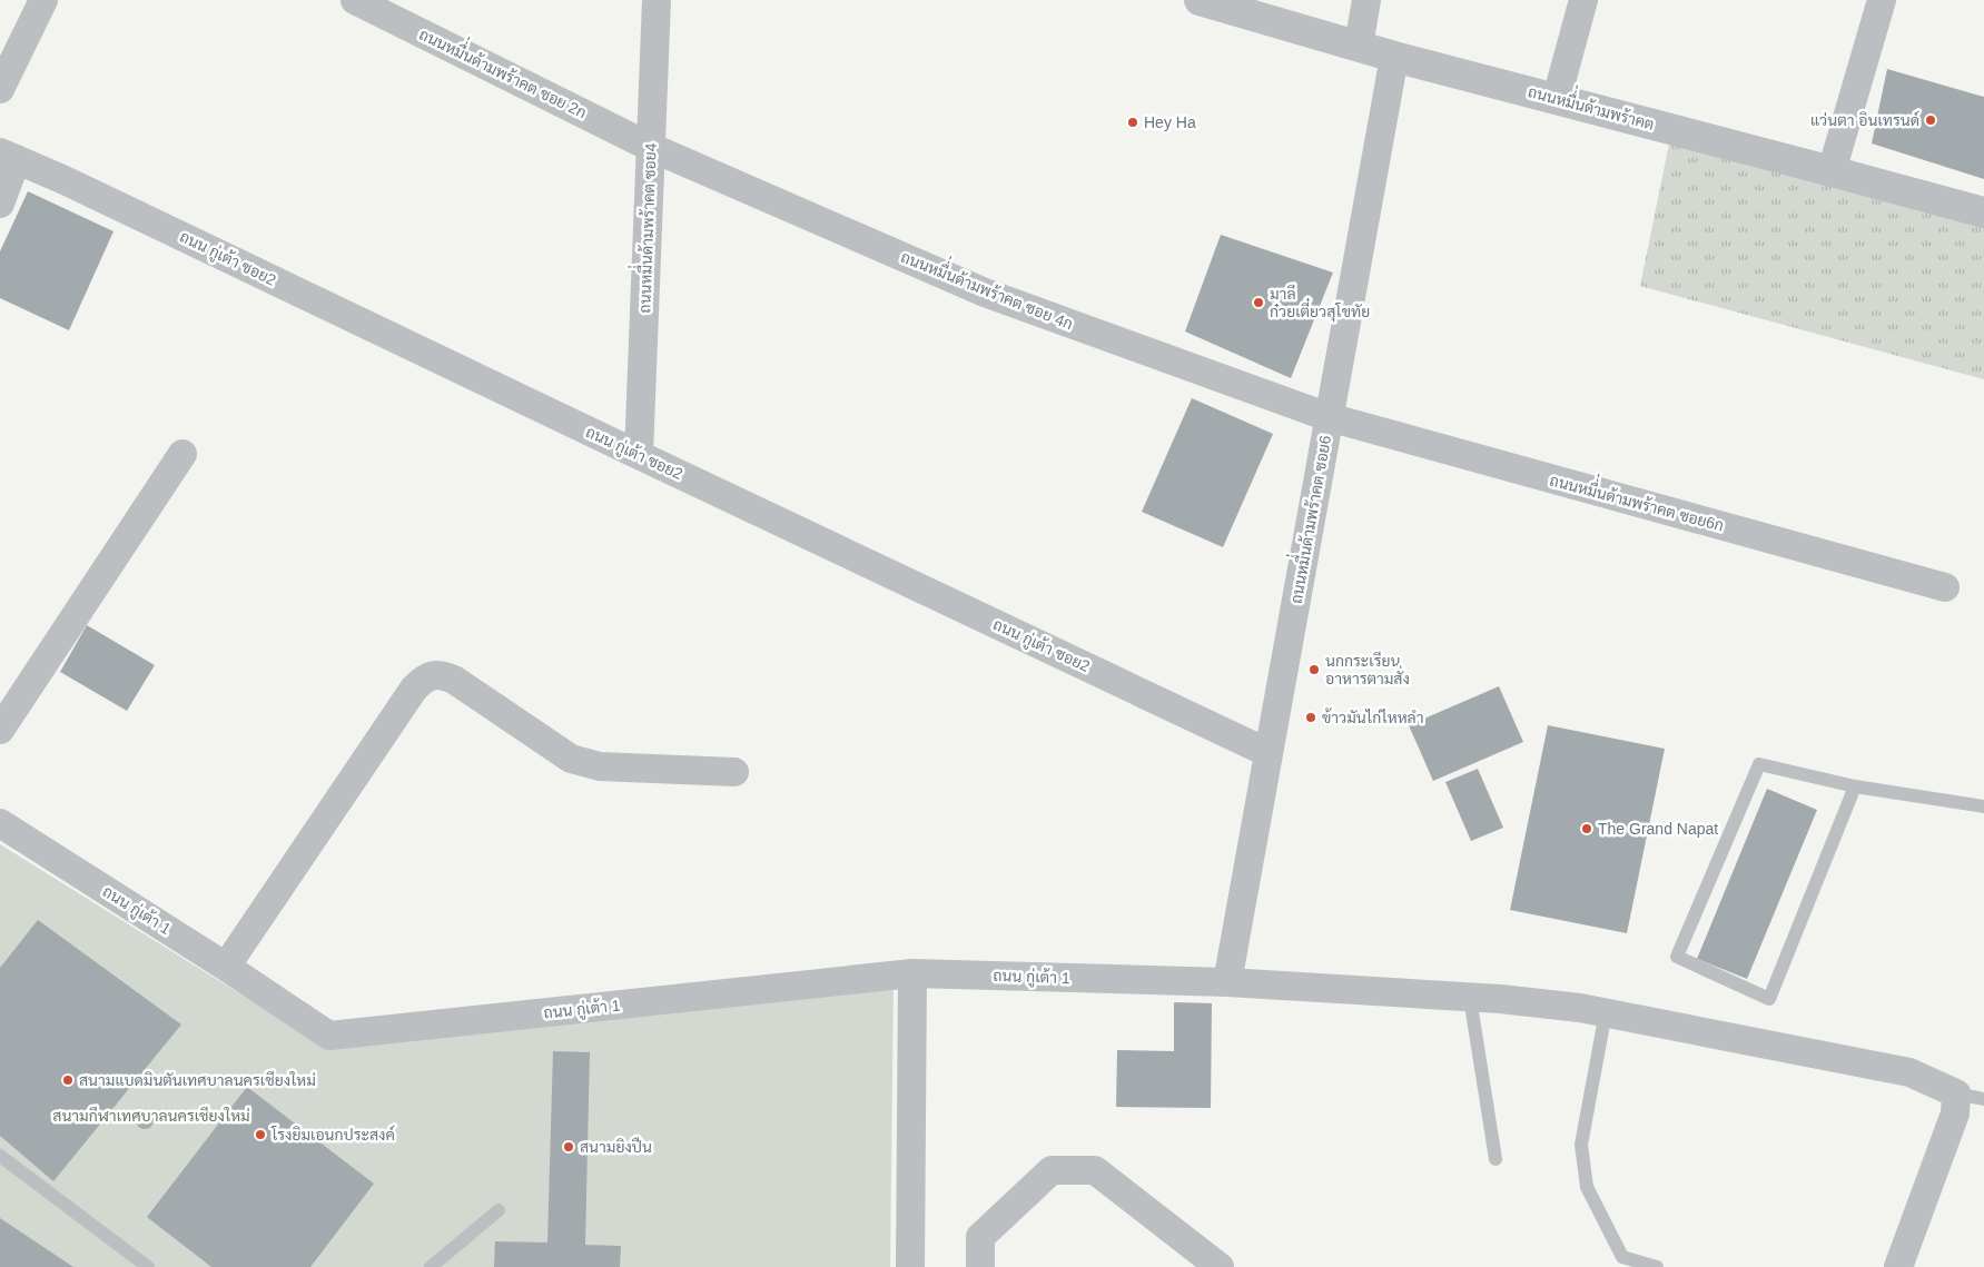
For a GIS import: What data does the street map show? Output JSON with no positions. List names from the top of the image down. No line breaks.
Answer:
{"streets":{"street":["ถนนหมื่่นด้ามพร้าคต ซอย 2ก","ถนนหมื่่นด้ามพร้าคต","ถนนหมื่่นด้ามพร้าคต ซอย4","ถนน กู่เต้า ซอย2","ถนนหมื่่นด้ามพร้าคต ซอย 4ก","ถนนหมื่่นด้ามพร้าคต ซอย6ก","ถนนหมื่่นด้ามพร้าคต ซอย6","ถนน กู่เต้า 1"]},"crossings":[["ถนนหมื่่นด้ามพร้าคต ซอย 2ก","ถนนหมื่่นด้ามพร้าคต ซอย4"],["ถนนหมื่่นด้ามพร้าคต ซอย 2ก","ถนนหมื่่นด้ามพร้าคต ซอย 4ก"],["ถนนหมื่่นด้ามพร้าคต","ถนนหมื่่นด้ามพร้าคต ซอย6"],["ถนนหมื่่นด้ามพร้าคต ซอย4","ถนน กู่เต้า ซอย2"],["ถนนหมื่่นด้ามพร้าคต ซอย4","ถนนหมื่่นด้ามพร้าคต ซอย 4ก"],["ถนน กู่เต้า ซอย2","ถนนหมื่่นด้ามพร้าคต ซอย6"],["ถนนหมื่่นด้ามพร้าคต ซอย 4ก","ถนนหมื่่นด้ามพร้าคต ซอย6ก"],["ถนนหมื่่นด้ามพร้าคต ซอย 4ก","ถนนหมื่่นด้ามพร้าคต ซอย6"],["ถนนหมื่่นด้ามพร้าคต ซอย6ก","ถนนหมื่่นด้ามพร้าคต ซอย6"],["ถนนหมื่่นด้ามพร้าคต ซอย6","ถนน กู่เต้า 1"]],"parks":["สนามกีฬาเทศบาลนครเชียงใหม่"],"places":["แว่นตา อินเทรนด์","Hey Ha","มาลี ก๋วยเตี๋ยวสุโขทัย","นกกระเรียน อาหารตามสั่ง","ข้าวมันไก่ไหหลำ","The Grand Napat","สนามแบดมินตันเทศบาลนครเชียงใหม่","โรงยิมเอนกประสงค์","สนามยิงปืน"]}
